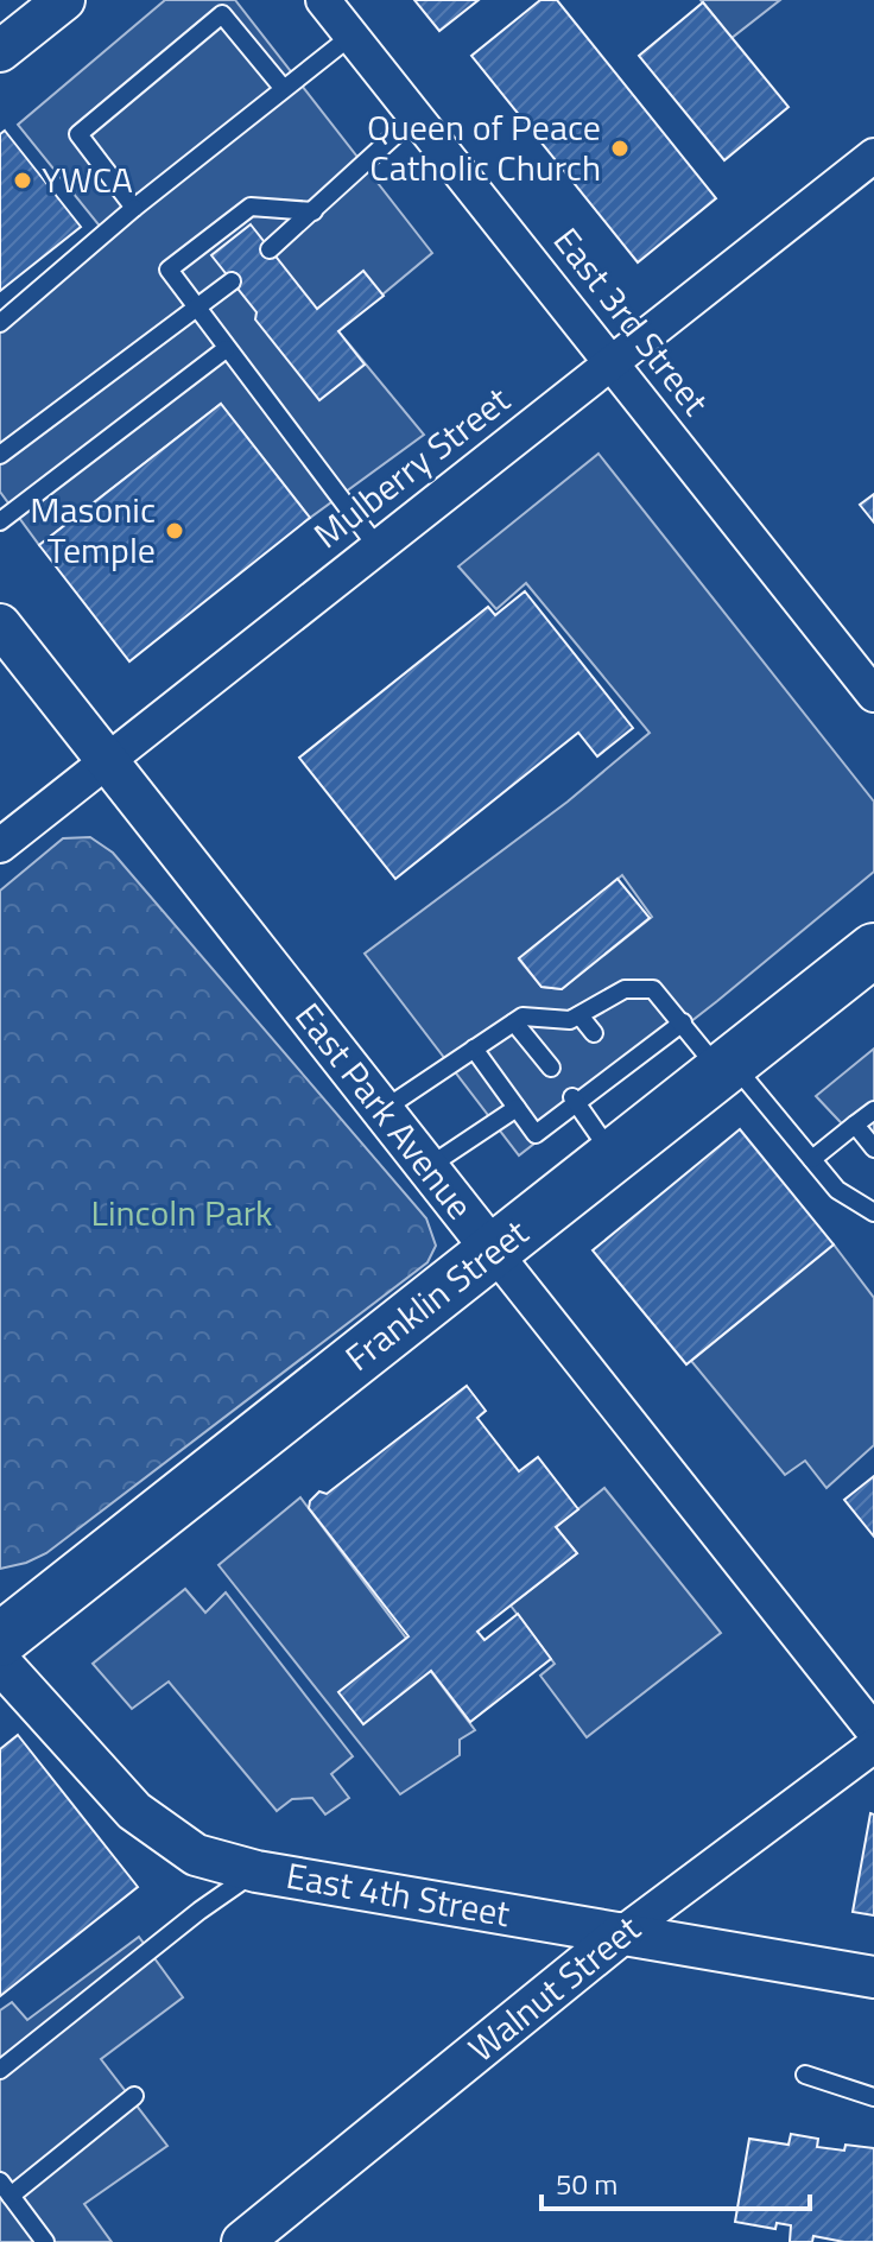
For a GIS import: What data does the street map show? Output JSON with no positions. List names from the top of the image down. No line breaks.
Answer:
{"streets":{"main road":["Franklin Street"],"street":["East 3rd Street","Mulberry Street","East Park Avenue","East 4th Street","Walnut Street"]},"crossings":[["East 3rd Street","Mulberry Street"],["Mulberry Street","East Park Avenue"],["East Park Avenue","Franklin Street"],["East 4th Street","Walnut Street"]],"parks":["Lincoln Park"],"places":["Queen of Peace Catholic Church","YWCA","Masonic Temple"],"scale_bar":"50 m"}
